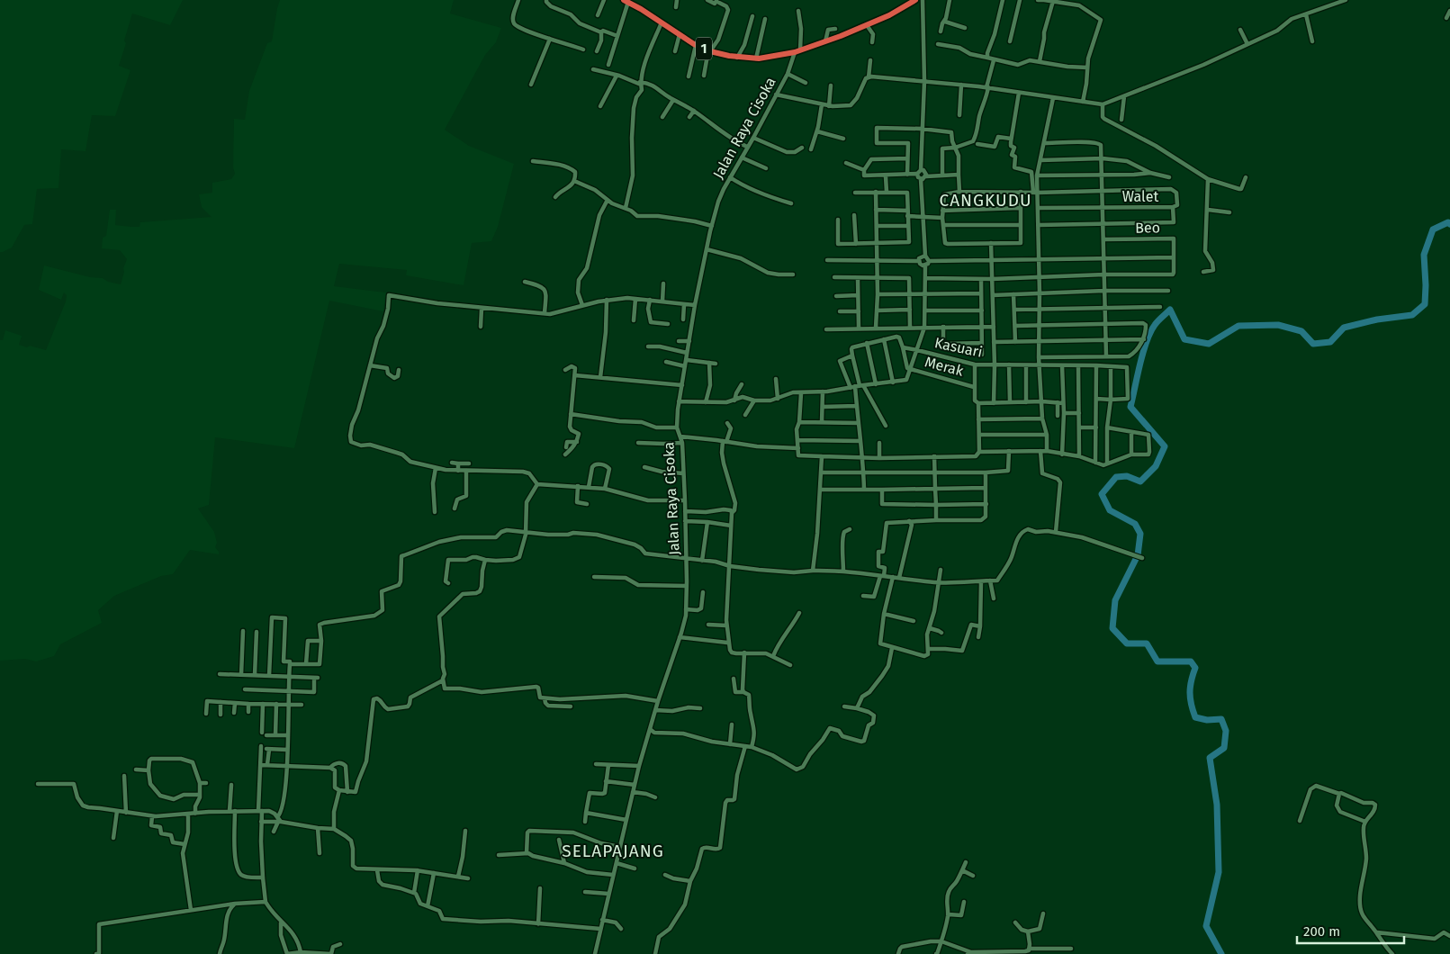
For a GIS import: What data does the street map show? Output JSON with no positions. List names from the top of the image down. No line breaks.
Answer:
{"streets":{"highway":["1"],"street":["Jalan Raya Cisoka","Walet","Beo","Kasuari","Merak"]},"crossings":[["1","Jalan Raya Cisoka"]],"districts":["CANGKUDU","SELAPAJANG"],"scale_bar":"200 m"}
